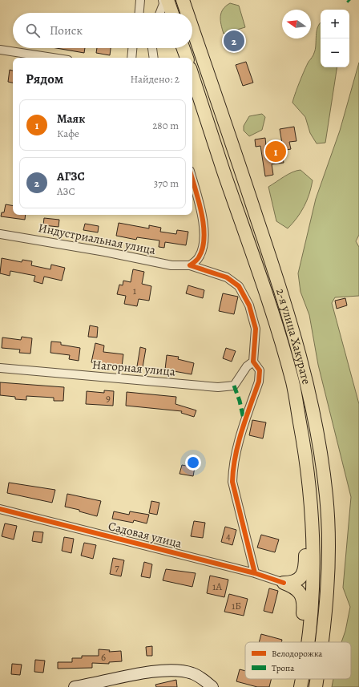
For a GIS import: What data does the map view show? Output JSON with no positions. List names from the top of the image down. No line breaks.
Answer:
{"streets":{"main road":["2-я улица Хакурате"],"street":["Индустриальная улица","Нагорная улица","Садовая улица"]},"crossings":[["Индустриальная улица","Нагорная улица"]],"house_numbers":["1","9","4","7","1А","1Б","6"],"legend":["Велодорожка","Тропа"],"north":"left","page":{"map_buttons":["+","−"],"search":"Поиск","pins":["2","1"],"heading":["Рядом","Найдено: 2"],"list":[{"mark":"1","name":"Маяк","note":"Кафе","value":"280 m"},{"mark":"2","name":"АГЗС","note":"АЗС","value":"370 m"}]}}
